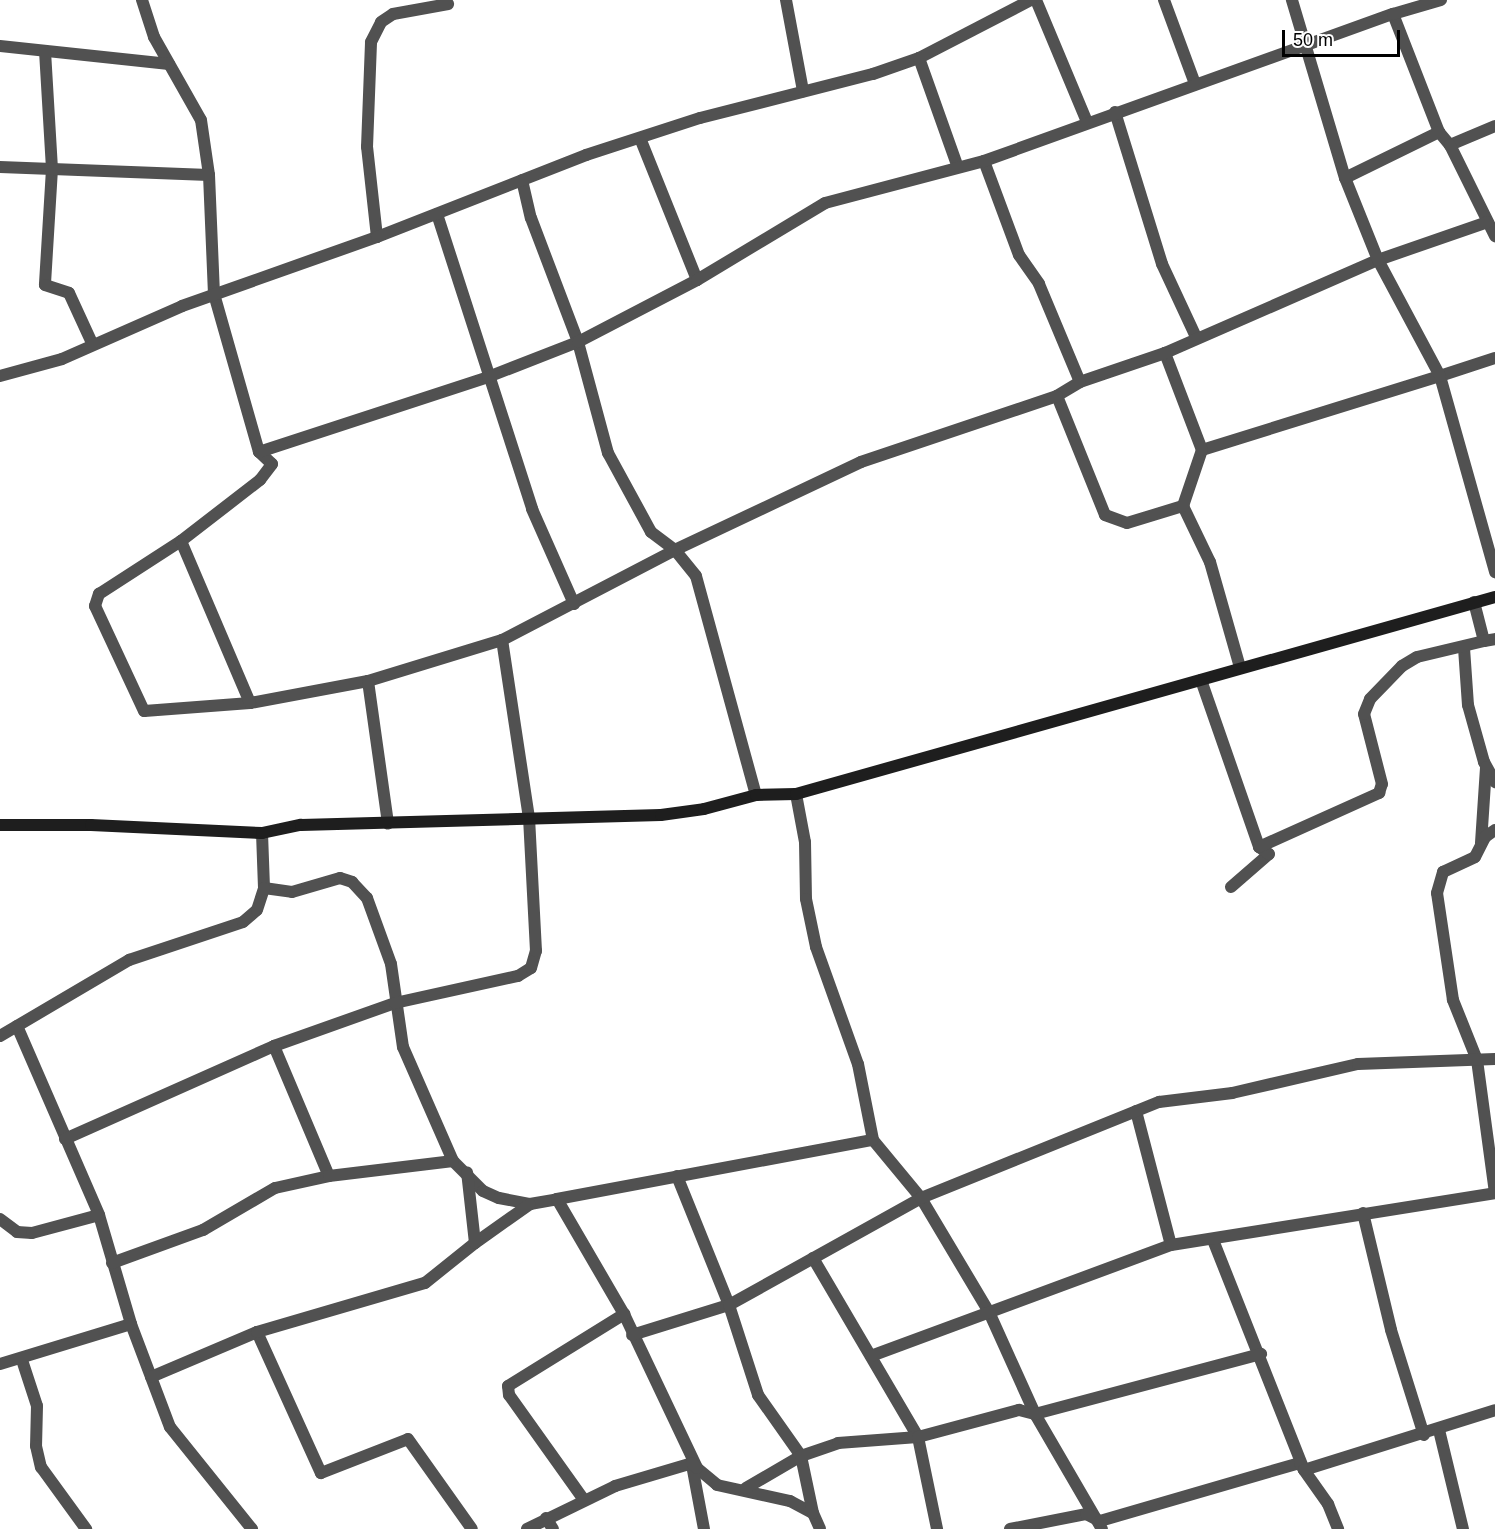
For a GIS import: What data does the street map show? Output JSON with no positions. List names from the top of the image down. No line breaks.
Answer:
{"scale_bar":"50 m"}
